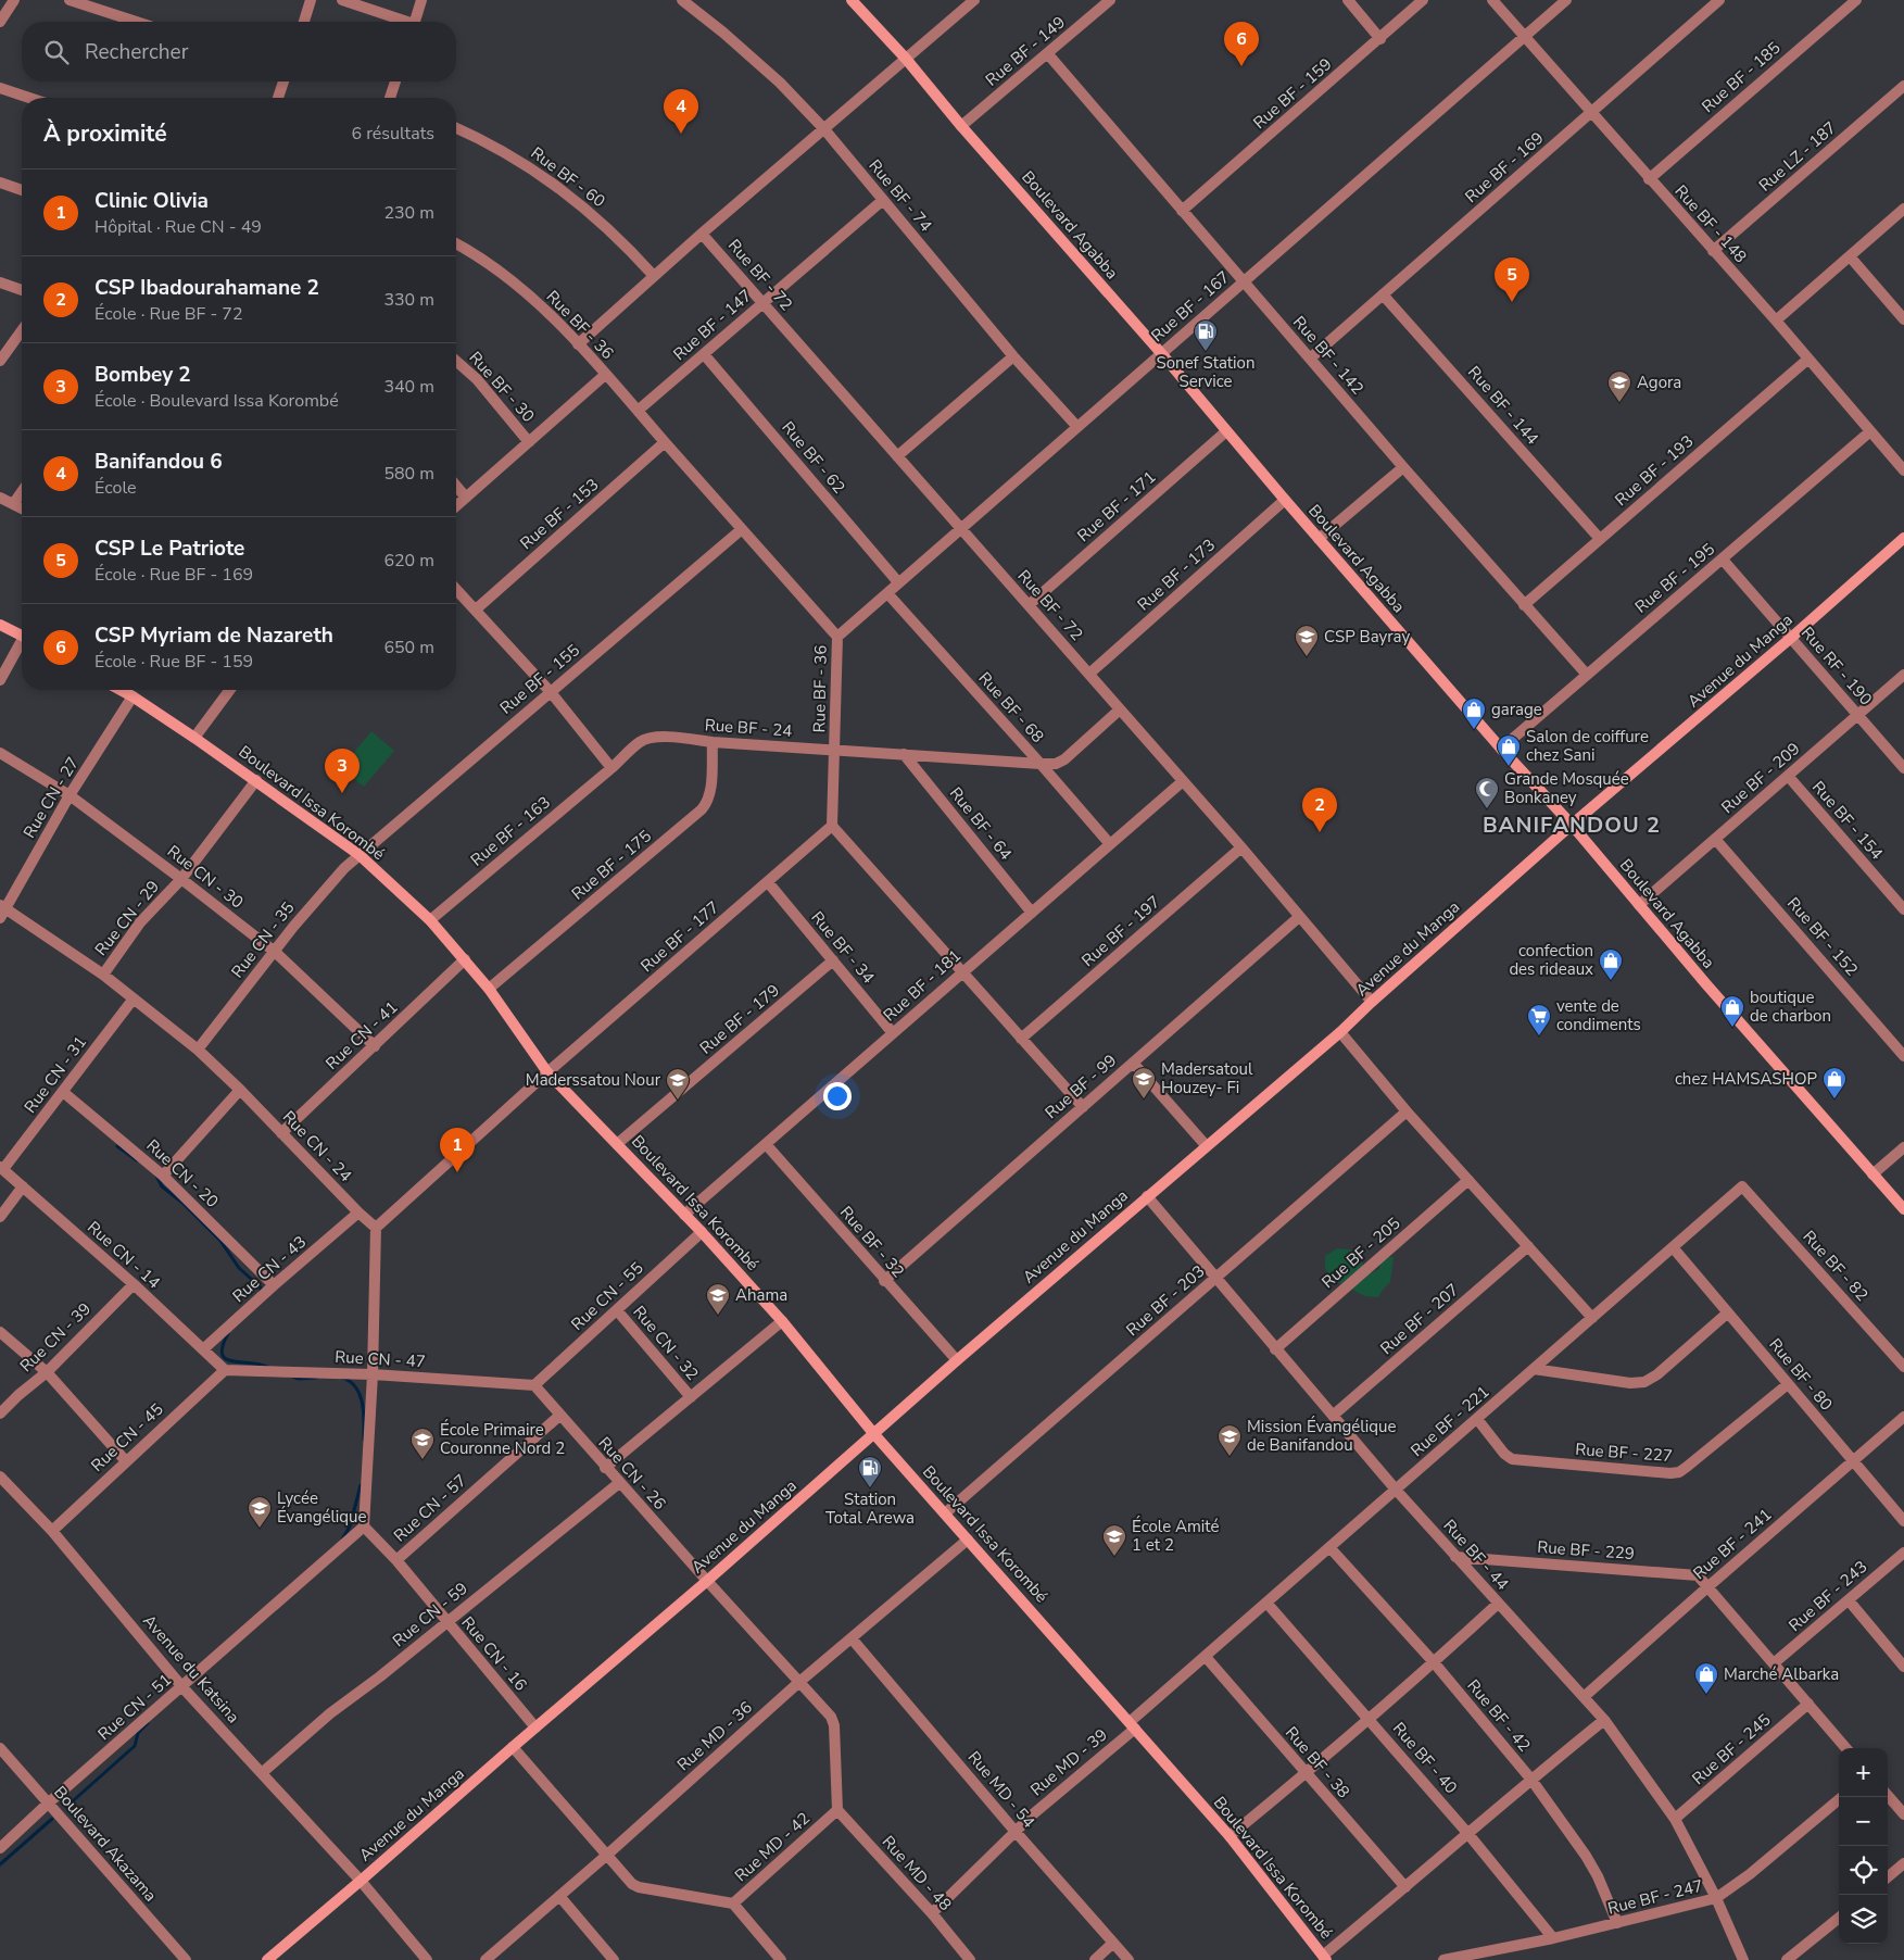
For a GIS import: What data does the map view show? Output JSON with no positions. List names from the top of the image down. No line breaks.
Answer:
{"streets":{"street":["Rue BF - 149","Rue BF - 185","Rue BF - 159","Rue LZ - 187","Rue BF - 169","Rue BF - 60","Rue BF - 74","Rue BF - 148","Boulevard Agabba","Rue BF - 72","Rue BF - 167","Rue BF - 36","Rue BF - 147","Rue BF - 142","Rue BF - 30","Rue BF - 144","Rue BF - 62","Rue BF - 193","Rue BF - 171","Rue BF - 153","Rue BF - 173","Rue BF - 195","Avenue du Manga","Rue RF - 190","Rue BF - 155","Rue BF - 68","Rue BF - 24","Rue BF - 209","Rue CN - 27","Boulevard Issa Korombé","Rue BF - 154","Rue BF - 64","Rue BF - 163","Rue BF - 175","Rue CN - 30","Rue CN - 29","Rue BF - 197","Rue BF - 177","Rue BF - 152","Rue CN - 35","Rue BF - 34","Rue BF - 181","Rue BF - 179","Rue CN - 41","Rue CN - 31","Rue BF - 99","Rue CN - 24","Rue CN - 20","Rue BF - 32","Rue BF - 205","Rue CN - 14","Rue BF - 82","Rue CN - 43","Rue CN - 55","Rue BF - 203","Rue BF - 207","Rue CN - 39","Rue CN - 32","Rue CN - 47","Rue BF - 80","Rue BF - 221","Rue CN - 45","Rue BF - 227","Rue CN - 26","Rue CN - 57","Rue BF - 241","Rue BF - 229","Rue BF - 44","Rue BF - 243","Rue CN - 59","Rue CN - 16","Avenue du Katsina","Rue CN - 51","Rue BF - 42","Rue MD - 36","Rue BF - 245","Rue BF - 40","Rue MD - 39","Rue BF - 38","Rue MD - 54","Boulevard Akazama","Rue MD - 42","Rue MD - 48","Rue BF - 247"]},"crossings":[["Rue BF - 149","Boulevard Agabba"],["Rue BF - 149","Rue BF - 142"],["Rue BF - 185","Rue BF - 148"],["Rue BF - 159","Rue BF - 142"],["Rue LZ - 187","Rue BF - 148"],["Rue BF - 169","Rue BF - 148"],["Rue BF - 169","Rue BF - 142"],["Rue BF - 169","Rue BF - 144"],["Rue BF - 74","Rue BF - 167"],["Rue BF - 74","Rue BF - 147"],["Rue BF - 148","Rue BF - 167"],["Rue BF - 148","Rue BF - 193"],["Rue BF - 148","Rue BF - 195"],["Boulevard Agabba","Rue BF - 167"],["Boulevard Agabba","Rue BF - 171"],["Boulevard Agabba","Rue BF - 173"],["Boulevard Agabba","Rue BF - 195"],["Boulevard Agabba","Avenue du Manga"],["Boulevard Agabba","Rue BF - 209"],["Rue BF - 72","Rue BF - 167"],["Rue BF - 72","Rue BF - 147"],["Rue BF - 72","Rue BF - 171"],["Rue BF - 72","Rue BF - 173"],["Rue BF - 72","Avenue du Manga"],["Rue BF - 72","Rue BF - 24"],["Rue BF - 72","Rue BF - 197"],["Rue BF - 72","Rue BF - 181"],["Rue BF - 72","Rue BF - 99"],["Rue BF - 167","Rue BF - 36"],["Rue BF - 167","Rue BF - 142"],["Rue BF - 167","Rue BF - 62"],["Rue BF - 167","Rue BF - 68"],["Rue BF - 36","Rue BF - 147"],["Rue BF - 36","Rue BF - 153"],["Rue BF - 36","Rue BF - 155"],["Rue BF - 36","Rue BF - 24"],["Rue BF - 36","Rue BF - 177"],["Rue BF - 147","Rue BF - 62"],["Rue BF - 142","Rue BF - 193"],["Rue BF - 142","Rue BF - 195"],["Rue BF - 144","Rue BF - 193"],["Rue BF - 195","Rue RF - 190"],["Avenue du Manga","Rue RF - 190"],["Avenue du Manga","Boulevard Issa Korombé"],["Avenue du Manga","Rue BF - 32"],["Avenue du Manga","Rue CN - 26"],["Avenue du Manga","Rue BF - 44"],["Avenue du Manga","Rue CN - 16"],["Avenue du Manga","Avenue du Katsina"],["Avenue du Manga","Rue MD - 42"],["Rue RF - 190","Rue BF - 209"],["Rue BF - 155","Boulevard Issa Korombé"],["Rue BF - 155","Rue CN - 35"],["Rue BF - 68","Rue BF - 24"],["Rue BF - 68","Rue BF - 181"],["Rue BF - 24","Rue BF - 64"],["Rue BF - 24","Rue BF - 163"],["Rue BF - 24","Rue BF - 175"],["Rue BF - 209","Rue BF - 154"],["Rue BF - 209","Rue BF - 152"],["Rue CN - 27","Boulevard Issa Korombé"],["Rue CN - 27","Rue CN - 30"],["Rue CN - 27","Rue CN - 24"],["Boulevard Issa Korombé","Rue BF - 163"],["Boulevard Issa Korombé","Rue BF - 175"],["Boulevard Issa Korombé","Rue CN - 29"],["Boulevard Issa Korombé","Rue BF - 177"],["Boulevard Issa Korombé","Rue CN - 35"],["Boulevard Issa Korombé","Rue BF - 181"],["Boulevard Issa Korombé","Rue BF - 179"],["Boulevard Issa Korombé","Rue CN - 41"],["Boulevard Issa Korombé","Rue CN - 55"],["Boulevard Issa Korombé","Rue BF - 203"],["Boulevard Issa Korombé","Rue BF - 221"],["Boulevard Issa Korombé","Rue MD - 36"],["Boulevard Issa Korombé","Rue MD - 39"],["Rue BF - 64","Rue BF - 181"],["Rue CN - 30","Rue CN - 29"],["Rue CN - 30","Rue CN - 35"],["Rue CN - 30","Rue CN - 41"],["Rue CN - 29","Rue CN - 24"],["Rue BF - 177","Rue BF - 34"],["Rue BF - 177","Rue CN - 24"],["Rue CN - 35","Rue CN - 24"],["Rue BF - 34","Rue BF - 181"],["Rue BF - 34","Rue BF - 179"],["Rue BF - 181","Rue BF - 32"],["Rue CN - 41","Rue CN - 24"],["Rue CN - 31","Rue CN - 24"],["Rue CN - 31","Rue CN - 20"],["Rue CN - 31","Rue CN - 14"],["Rue BF - 99","Rue BF - 32"],["Rue CN - 24","Rue CN - 43"],["Rue CN - 20","Rue CN - 43"],["Rue BF - 205","Rue BF - 44"],["Rue CN - 14","Rue CN - 43"],["Rue CN - 14","Rue CN - 39"],["Rue CN - 14","Rue CN - 47"],["Rue CN - 14","Rue CN - 45"],["Rue BF - 82","Rue BF - 221"],["Rue CN - 55","Rue CN - 32"],["Rue CN - 55","Rue CN - 47"],["Rue CN - 55","Rue CN - 26"],["Rue BF - 203","Rue BF - 44"],["Rue BF - 207","Rue BF - 44"],["Rue CN - 47","Rue CN - 45"],["Rue CN - 47","Rue CN - 26"],["Rue BF - 80","Rue BF - 221"],["Rue BF - 80","Rue BF - 227"],["Rue BF - 80","Rue BF - 241"],["Rue BF - 221","Rue BF - 227"],["Rue BF - 221","Rue BF - 44"],["Rue BF - 221","Rue BF - 42"],["Rue BF - 221","Rue BF - 40"],["Rue BF - 221","Rue MD - 39"],["Rue BF - 221","Rue BF - 38"],["Rue CN - 45","Avenue du Katsina"],["Rue CN - 26","Rue CN - 57"],["Rue CN - 26","Rue CN - 59"],["Rue CN - 57","Rue CN - 16"],["Rue BF - 241","Rue BF - 229"],["Rue BF - 241","Rue BF - 44"],["Rue BF - 229","Rue BF - 44"],["Rue BF - 229","Rue BF - 243"],["Rue BF - 229","Rue BF - 245"],["Rue BF - 44","Rue BF - 245"],["Rue BF - 44","Rue BF - 247"],["Rue CN - 59","Rue CN - 16"],["Rue CN - 59","Avenue du Katsina"],["Rue CN - 16","Rue CN - 51"],["Avenue du Katsina","Rue CN - 51"],["Rue CN - 51","Boulevard Akazama"],["Rue BF - 42","Rue BF - 247"],["Rue MD - 36","Rue MD - 54"],["Rue MD - 36","Rue MD - 42"],["Rue BF - 40","Rue BF - 247"],["Rue MD - 39","Rue MD - 54"],["Rue MD - 39","Rue MD - 48"],["Rue MD - 42","Rue MD - 48"]],"districts":["BANIFANDOU 2"],"places":{"fuel station":["Sonef Station Service","Station Total Arewa"],"school or university":["Agora","CSP Bayray","Madersatoul Houzey- Fi","Maderssatou Nour","Ahama","Mission Évangélique de Banifandou","École Primaire Couronne Nord 2","Lycée Évangélique","École Amité 1 et 2"],"shop":["garage","Salon de coiffure chez Sani","confection des rideaux","boutique de charbon","chez HAMSASHOP","Marché Albarka"],"mosque":["Grande Mosquée Bonkaney"],"supermarket":["vente de condiments"]},"page":{"pins":["6","4","5","3","2","1"],"search":"Rechercher","heading":["À proximité","6 résultats"],"list":[{"mark":"1","name":"Clinic Olivia","note":"Hôpital · Rue CN - 49","value":"230 m"},{"mark":"2","name":"CSP Ibadourahamane 2","note":"École · Rue BF - 72","value":"330 m"},{"mark":"3","name":"Bombey 2","note":"École · Boulevard Issa Korombé","value":"340 m"},{"mark":"4","name":"Banifandou 6","note":"École","value":"580 m"},{"mark":"5","name":"CSP Le Patriote","note":"École · Rue BF - 169","value":"620 m"},{"mark":"6","name":"CSP Myriam de Nazareth","note":"École · Rue BF - 159","value":"650 m"}],"map_buttons":["+","−"]}}
